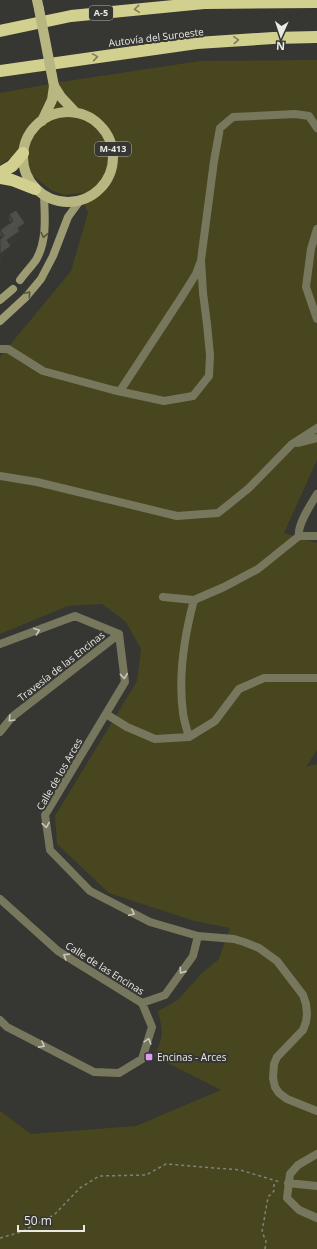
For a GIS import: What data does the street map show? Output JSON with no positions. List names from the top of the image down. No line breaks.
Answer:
{"streets":{"highway":["A-5","Autovía del Suroeste"],"main road":["M-413"],"street":["Travesía de las Encinas","Calle de los Arces","Calle de las Encinas"]},"crossings":[["Travesía de las Encinas","Calle de los Arces"]],"one_way":["Travesía de las Encinas"],"places":{"transit":["Encinas - Arces"]},"scale_bar":"50 m","north":"bottom"}
